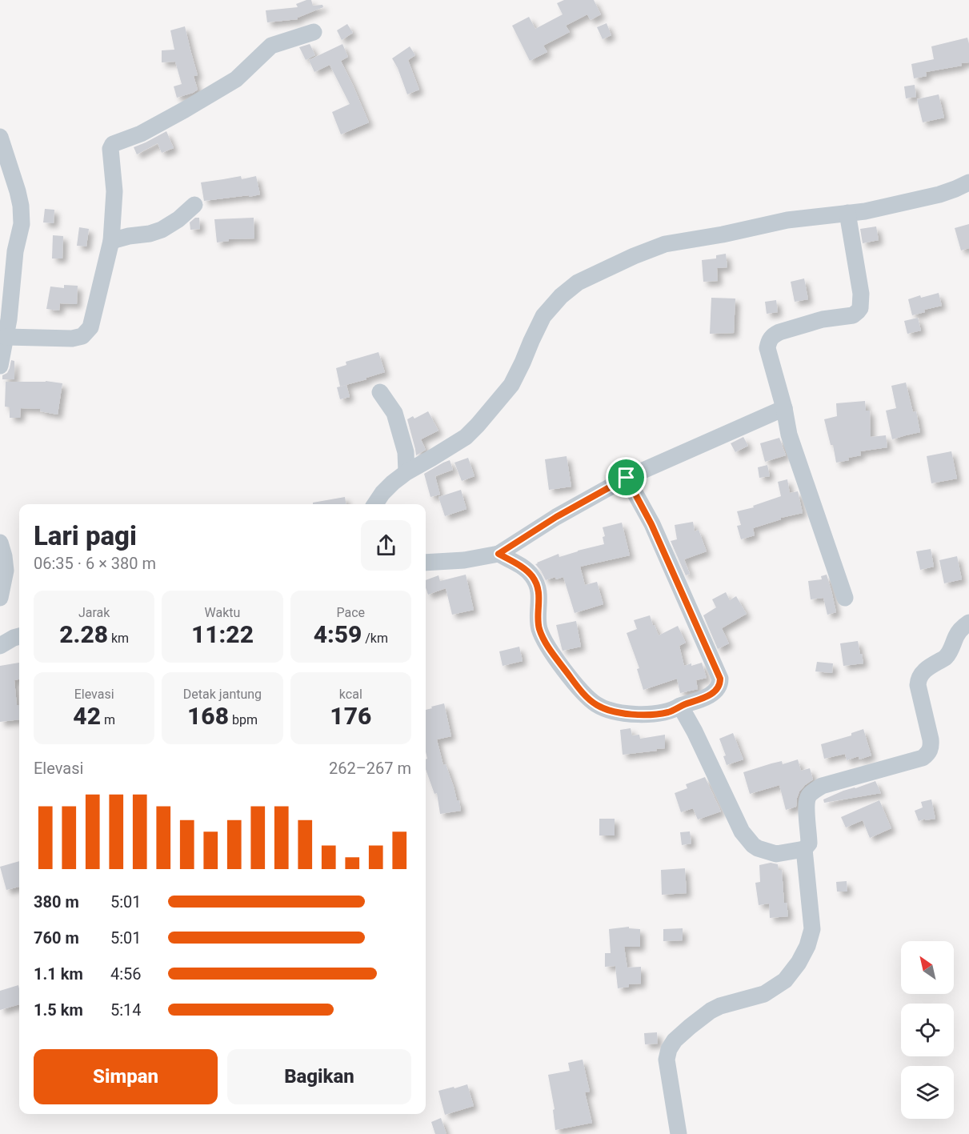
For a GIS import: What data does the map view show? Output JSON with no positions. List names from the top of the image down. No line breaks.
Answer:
{"north":"top left","page":{"heading":["Lari pagi","06:35 · 6 × 380 m"],"stats":[["Jarak","2.28 km"],["Waktu","11:22"],["Pace","4:59 /km"],["Elevasi","42 m"],["Detak jantung","168 bpm"],["kcal","176"]],"chart":["Elevasi","262–267 m"],"list":[{"name":"380 m","note":"5:01"},{"name":"760 m","note":"5:01"},{"name":"1.1 km","note":"4:56"},{"name":"1.5 km","note":"5:14"}],"buttons":["Simpan","Bagikan"]}}
